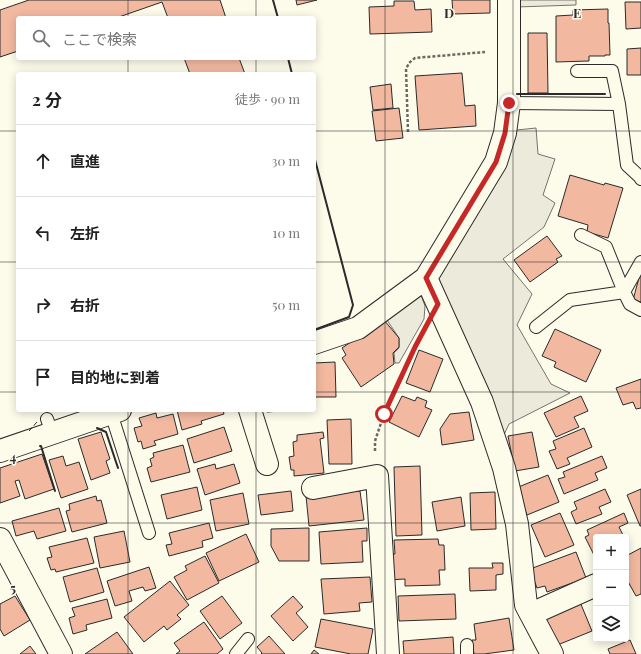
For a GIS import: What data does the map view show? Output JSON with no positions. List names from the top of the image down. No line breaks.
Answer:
{"page":{"search":"ここで検索","heading":["2 分","徒歩 · 90 m"],"list":[["直進","30 m"],["左折","10 m"],["右折","50 m"],"目的地に到着"],"map_buttons":["+","−"]},"grid":{"columns":["D","E"],"rows":["4","5"]}}
